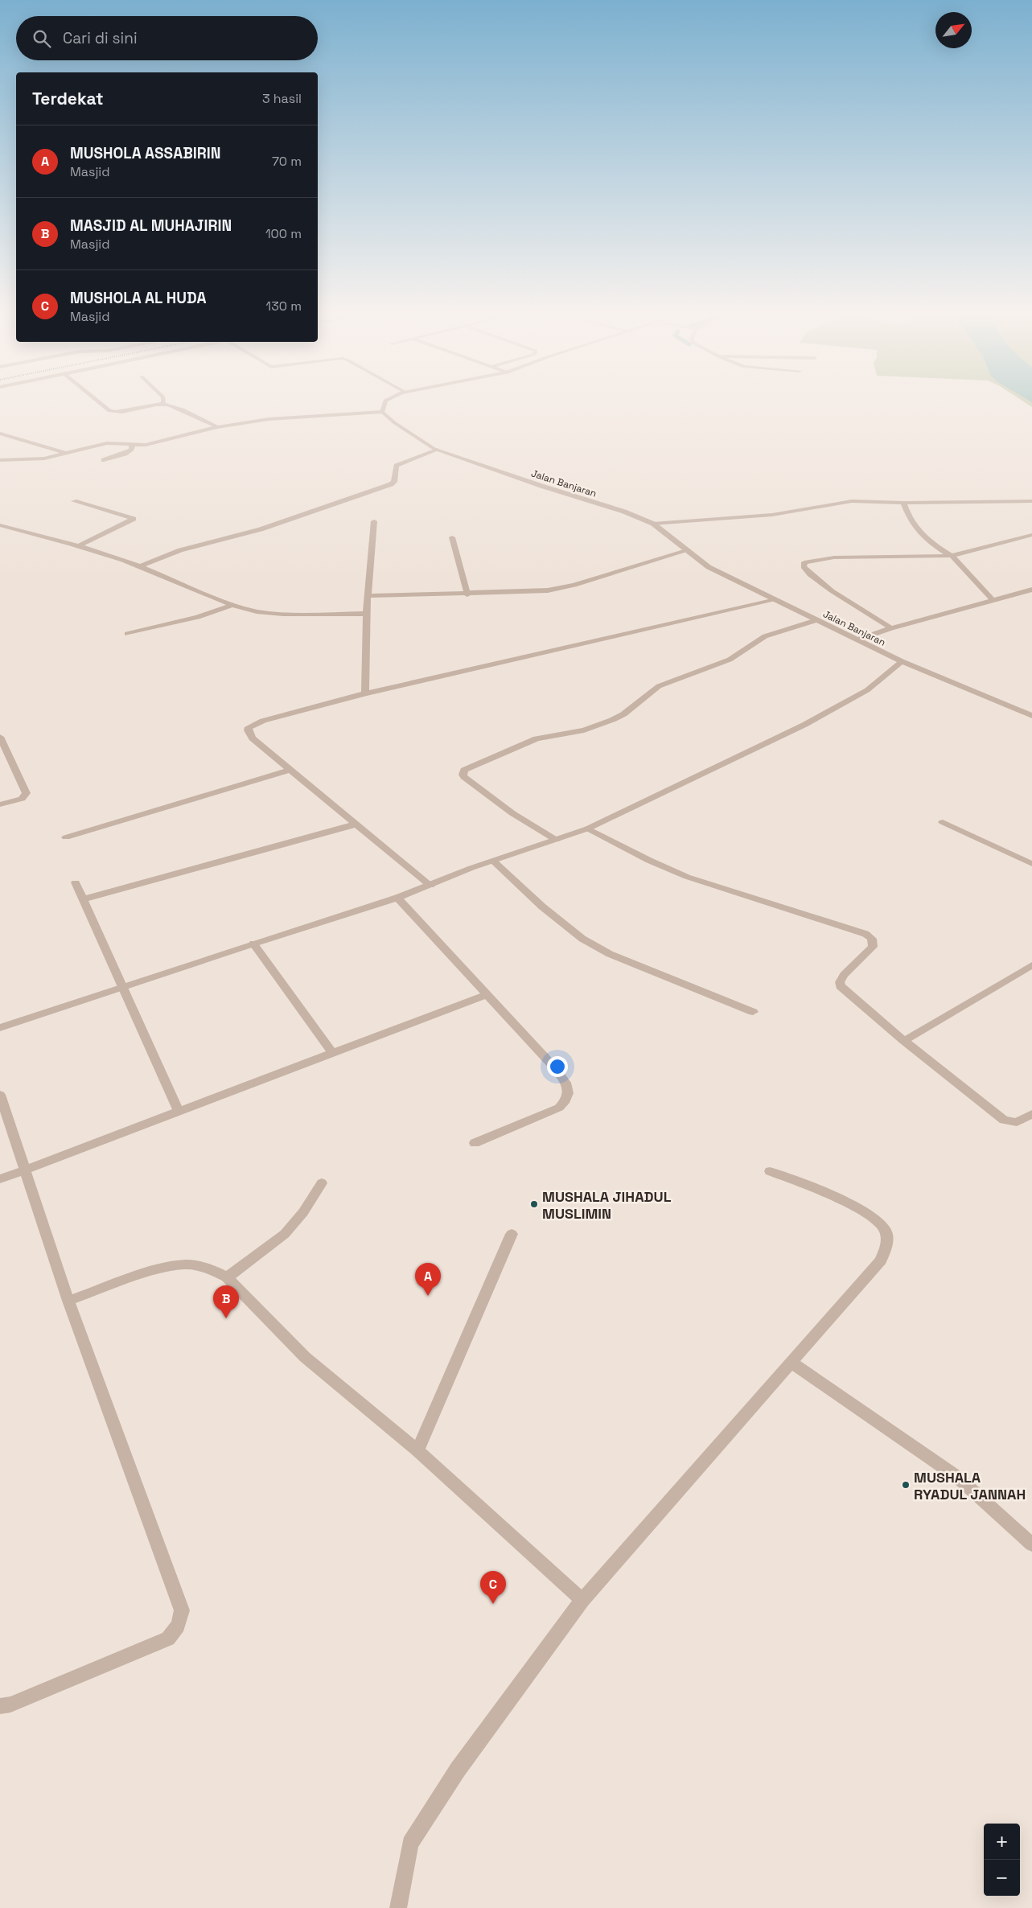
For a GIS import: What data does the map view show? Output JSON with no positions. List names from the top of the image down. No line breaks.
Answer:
{"streets":{"street":["Jalan Banjaran"]},"places":["MUSHALA JIHADUL MUSLIMIN","MUSHALA RYADUL JANNAH"],"north":"top right","page":{"search":"Cari di sini","heading":["Terdekat","3 hasil"],"list":[{"mark":"A","name":"MUSHOLA ASSABIRIN","note":"Masjid","value":"70 m"},{"mark":"B","name":"MASJID AL MUHAJIRIN","note":"Masjid","value":"100 m"},{"mark":"C","name":"MUSHOLA AL HUDA","note":"Masjid","value":"130 m"}],"pins":["A","B","C"],"map_buttons":["+","−"]}}
